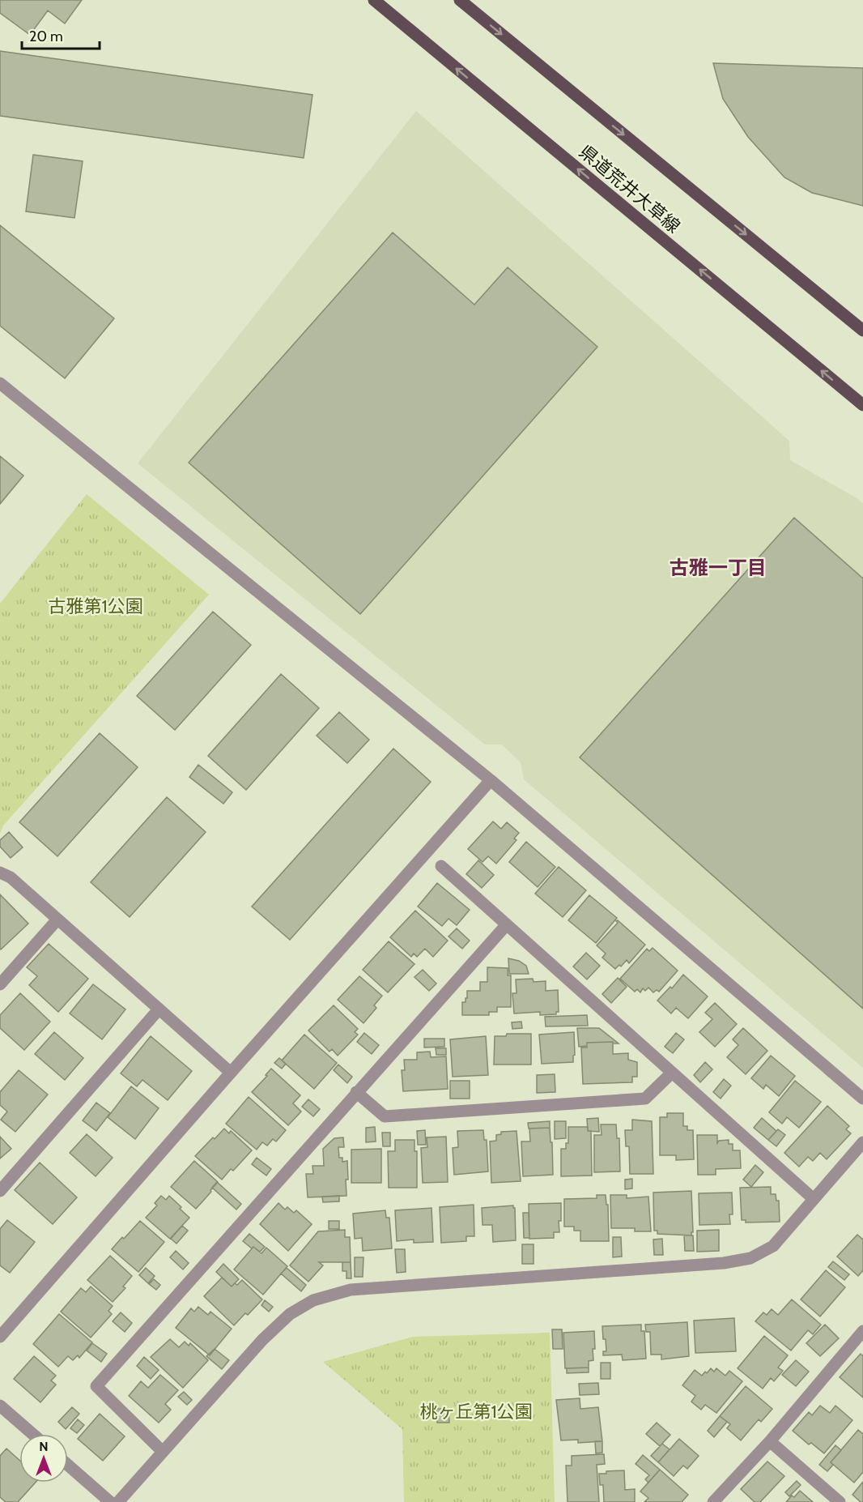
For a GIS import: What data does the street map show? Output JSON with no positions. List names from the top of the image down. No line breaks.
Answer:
{"streets":{"main road":["県道荒井大草線"]},"districts":["古雅一丁目"],"parks":["古雅第1公園","桃ヶ丘第1公園"],"scale_bar":"20 m","north":"top"}
